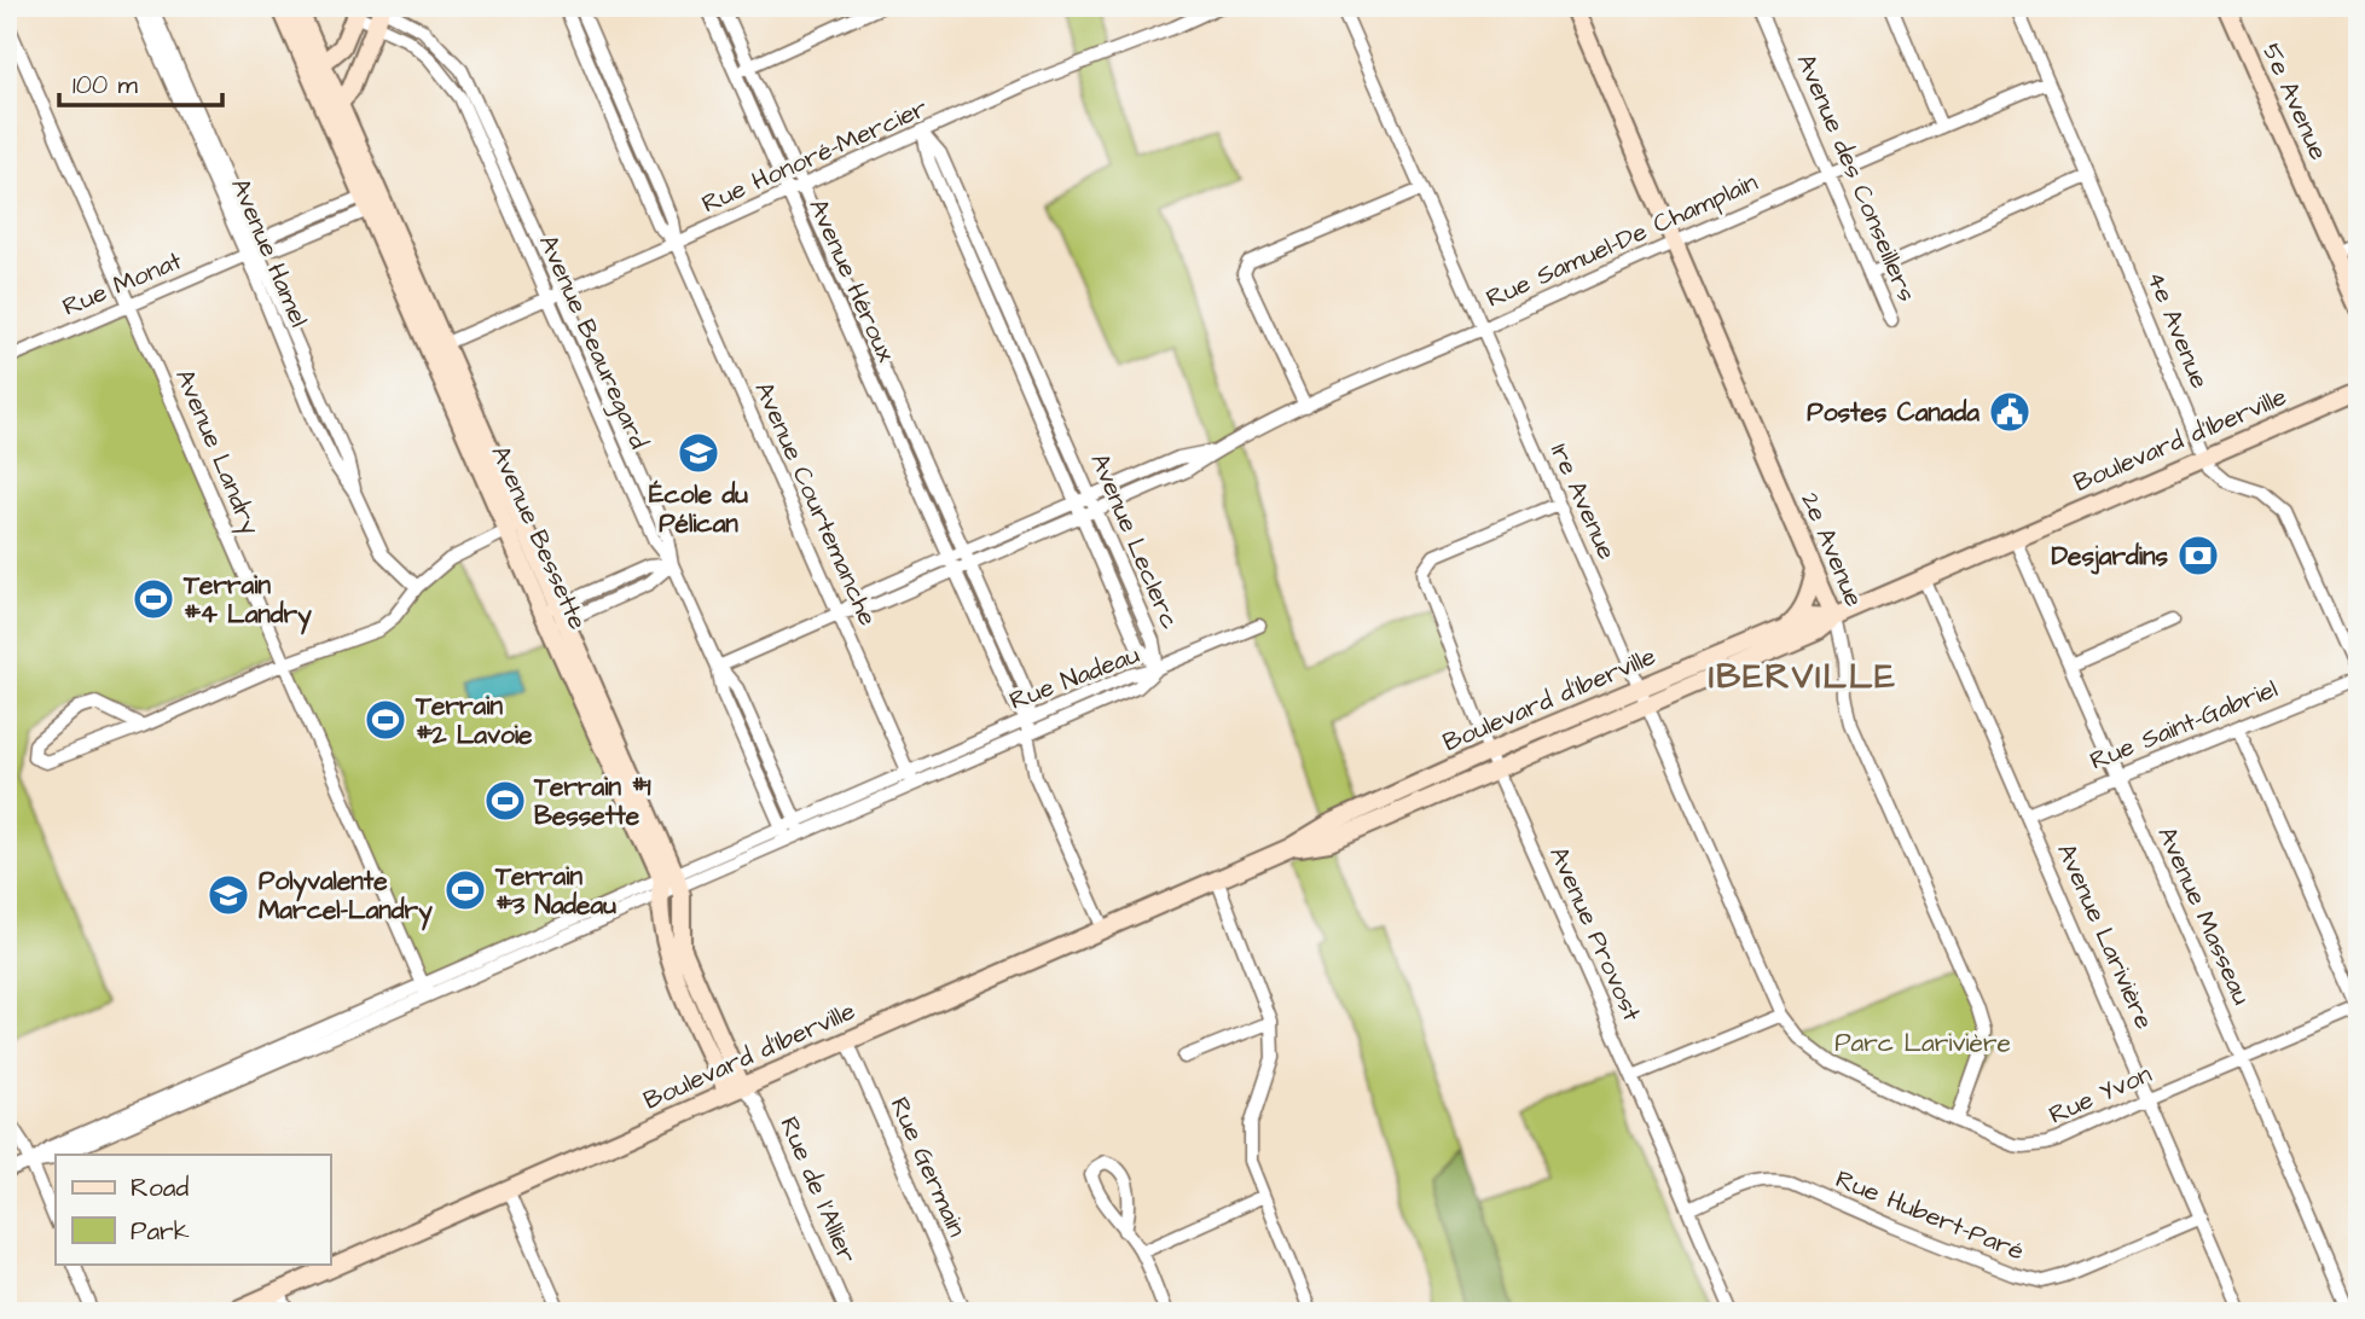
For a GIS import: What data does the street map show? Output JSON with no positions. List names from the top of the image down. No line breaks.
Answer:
{"streets":{"street":["5e Avenue","Rue Honoré-Mercier","Avenue des Conseillers","Rue Samuel-De Champlain","Avenue Hamel","Avenue Héroux","Rue Monat","4e Avenue","Avenue Beauregard","Boulevard d'Iberville","Avenue Landry","1re Avenue","Avenue Courtemanche","Avenue Bessette","Avenue Leclerc","2e Avenue","Rue Nadeau","Rue Saint-Gabriel","Avenue Masseau","Avenue Provost","Avenue Larivière","Rue Yvon","Rue Germain","Rue de l'Allier","Rue Hubert-Paré"]},"crossings":[["Rue Honoré-Mercier","Avenue Héroux"],["Rue Honoré-Mercier","Avenue Beauregard"],["Rue Honoré-Mercier","Avenue Courtemanche"],["Rue Honoré-Mercier","Avenue Bessette"],["Rue Honoré-Mercier","Avenue Leclerc"],["Avenue des Conseillers","Rue Samuel-De Champlain"],["Rue Samuel-De Champlain","Avenue Héroux"],["Rue Samuel-De Champlain","4e Avenue"],["Rue Samuel-De Champlain","Avenue Beauregard"],["Rue Samuel-De Champlain","1re Avenue"],["Rue Samuel-De Champlain","Avenue Courtemanche"],["Rue Samuel-De Champlain","Avenue Leclerc"],["Rue Samuel-De Champlain","2e Avenue"],["Avenue Hamel","Rue Monat"],["Avenue Héroux","Boulevard d'Iberville"],["Avenue Héroux","Rue Nadeau"],["Rue Monat","Avenue Landry"],["Rue Monat","Avenue Bessette"],["4e Avenue","Boulevard d'Iberville"],["4e Avenue","Rue Saint-Gabriel"],["Avenue Beauregard","Rue Nadeau"],["Boulevard d'Iberville","1re Avenue"],["Boulevard d'Iberville","Avenue Bessette"],["Boulevard d'Iberville","2e Avenue"],["Boulevard d'Iberville","Avenue Masseau"],["Boulevard d'Iberville","Avenue Provost"],["Boulevard d'Iberville","Avenue Larivière"],["Boulevard d'Iberville","Rue Germain"],["Boulevard d'Iberville","Rue de l'Allier"],["Avenue Landry","Rue Nadeau"],["1re Avenue","Avenue Provost"],["1re Avenue","Rue Yvon"],["Avenue Courtemanche","Rue Nadeau"],["Avenue Bessette","Rue Nadeau"],["Avenue Bessette","Rue de l'Allier"],["Avenue Leclerc","Rue Nadeau"],["2e Avenue","Rue Yvon"],["Rue Saint-Gabriel","Avenue Masseau"],["Rue Saint-Gabriel","Avenue Larivière"],["Avenue Masseau","Rue Yvon"],["Avenue Provost","Rue Hubert-Paré"],["Avenue Larivière","Rue Yvon"],["Avenue Larivière","Rue Hubert-Paré"]],"districts":["IBERVILLE"],"parks":["Parc Larivière"],"places":{"public building":["Postes Canada"],"school or university":["École du Pélican","Polyvalente Marcel-Landry"],"bank":["Desjardins"],"sports":["Terrain #4 Landry","Terrain #2 Lavoie","Terrain #1 Bessette","Terrain #3 Nadeau"]},"legend":["Road","Park"],"scale_bar":"100 m"}
